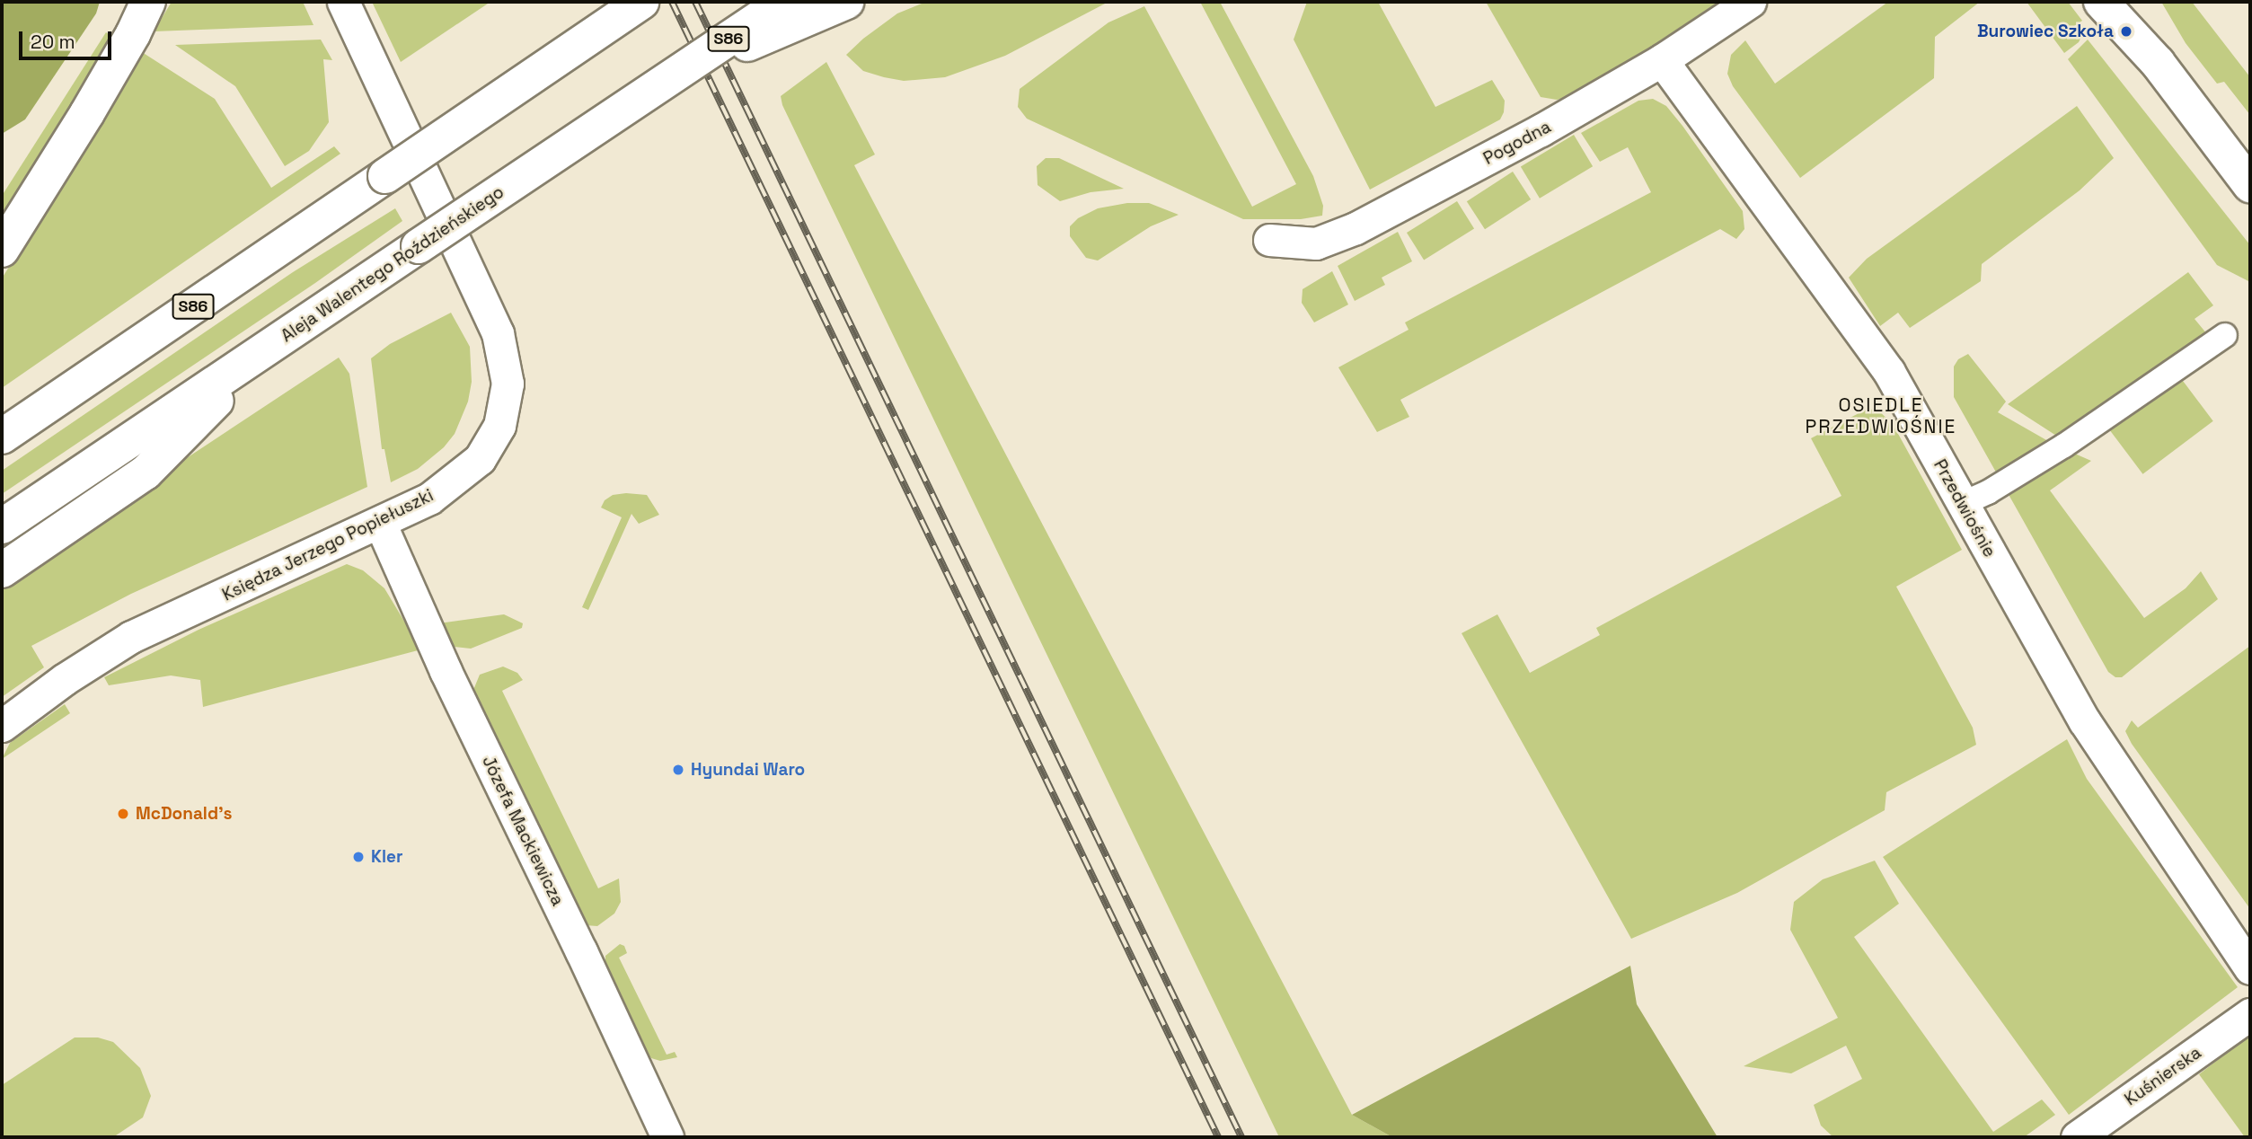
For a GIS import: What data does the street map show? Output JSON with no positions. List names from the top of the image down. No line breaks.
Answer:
{"streets":{"main road":["S86","Aleja Walentego Roździeńskiego"],"street":["Pogodna","Przedwiośnie","Księdza Jerzego Popiełuszki","Józefa Mackiewicza","Kuśnierska"]},"crossings":[["Pogodna","Przedwiośnie"],["Księdza Jerzego Popiełuszki","Józefa Mackiewicza"]],"districts":["OSIEDLE PRZEDWIOŚNIE"],"places":["Burowiec Szkoła","Hyundai Waro","McDonald's","Kler"],"scale_bar":"20 m"}
